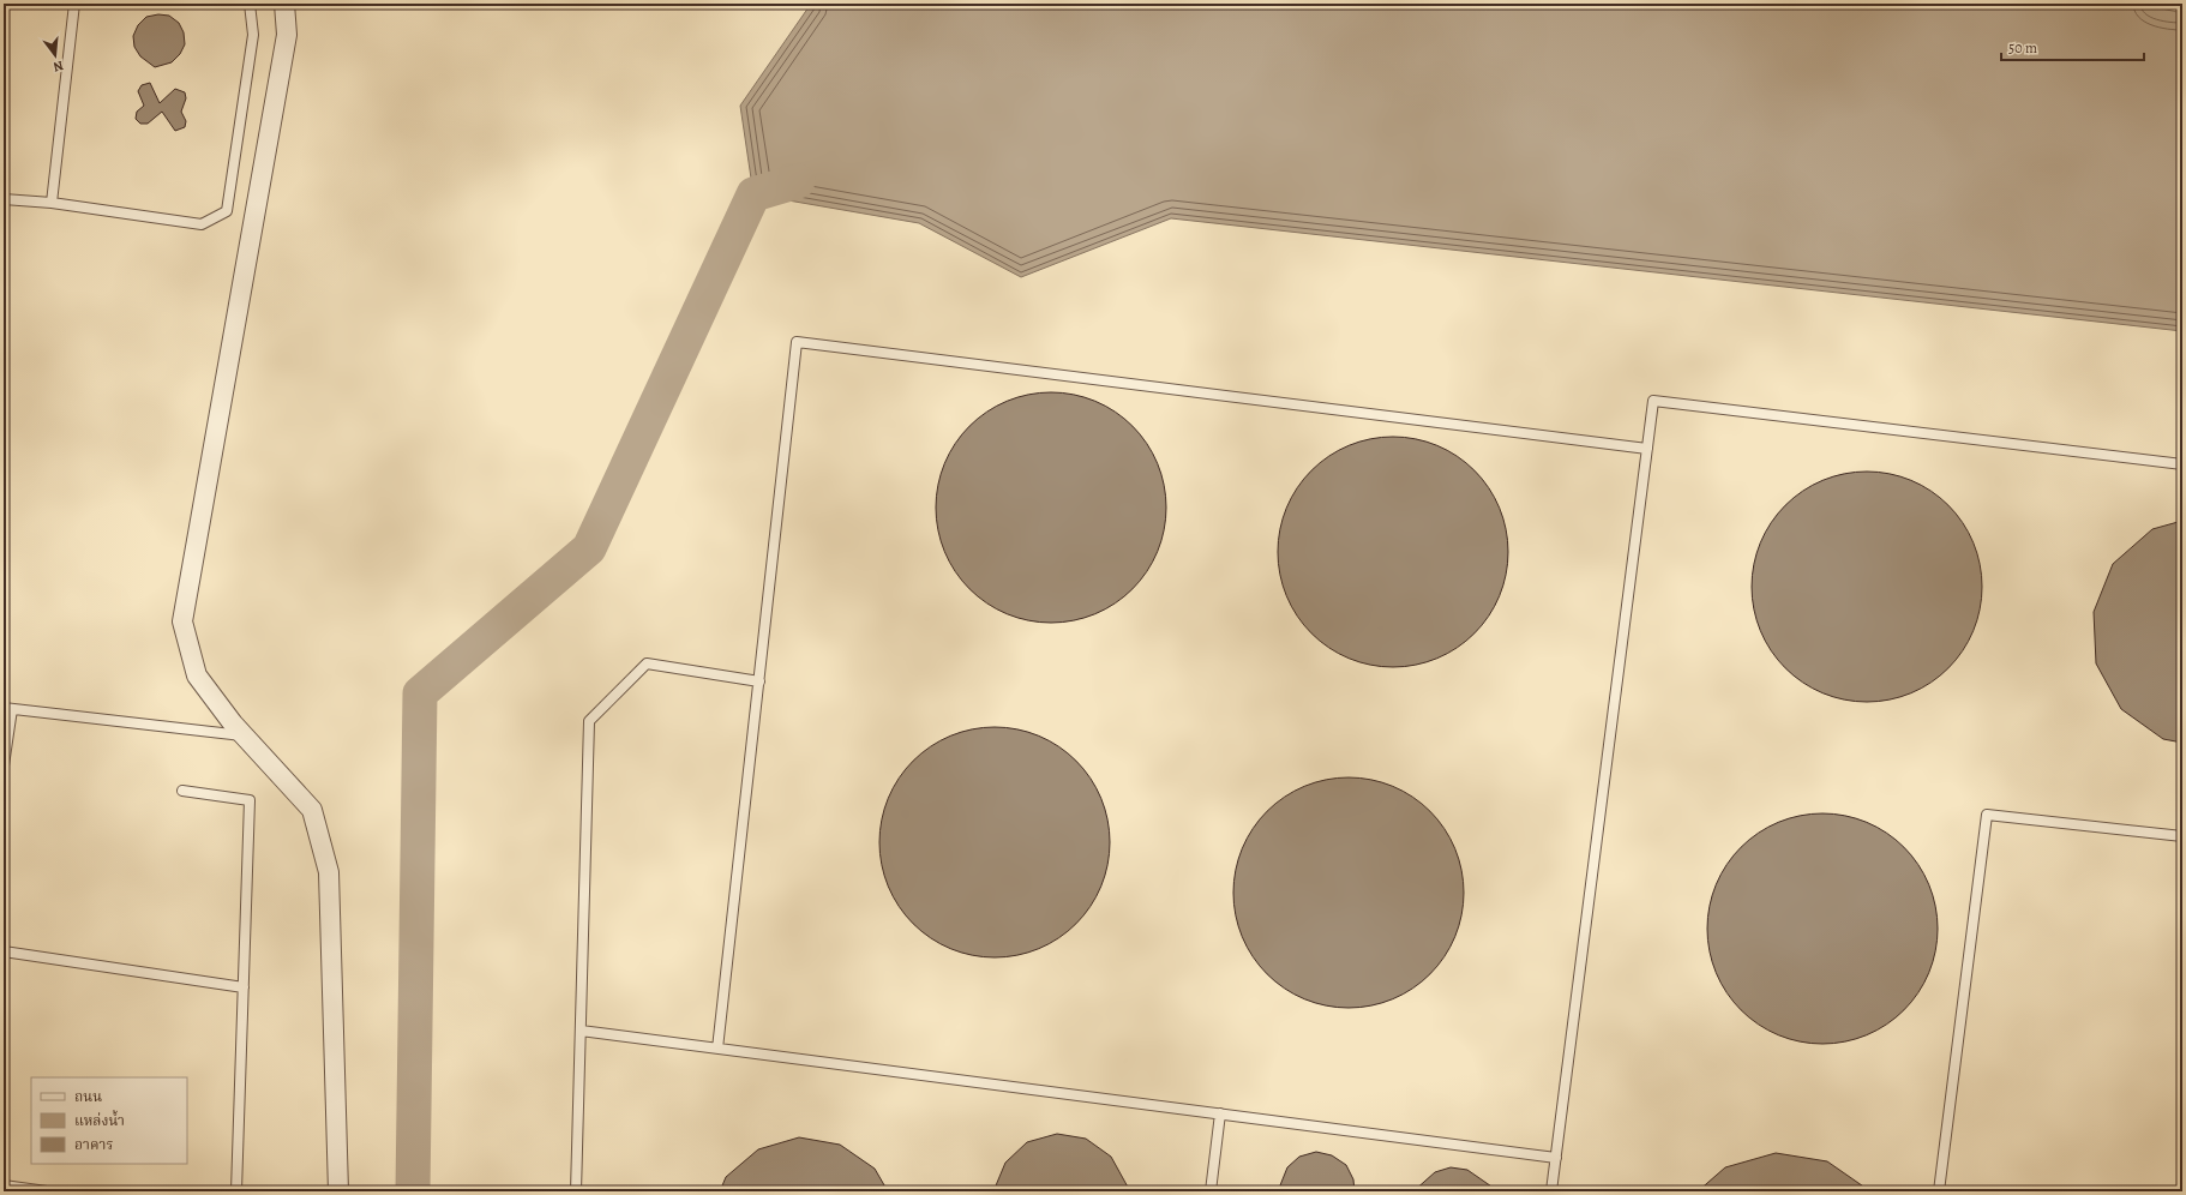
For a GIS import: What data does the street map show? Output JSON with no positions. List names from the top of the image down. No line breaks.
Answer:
{"legend":["ถนน","แหล่งน้ำ","อาคาร"],"scale_bar":"50 m","north":"bottom"}
